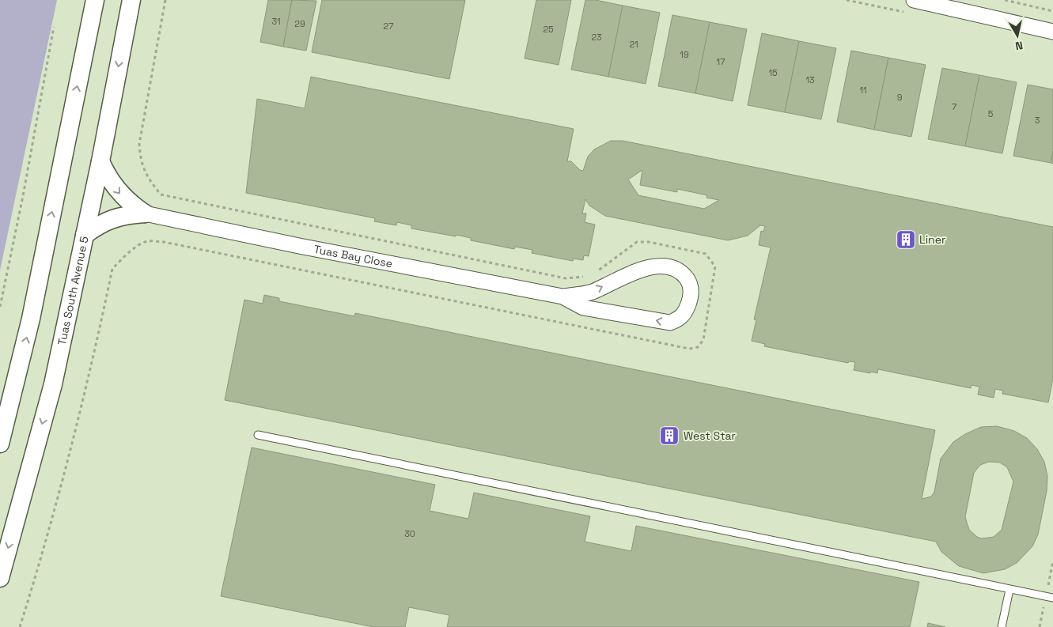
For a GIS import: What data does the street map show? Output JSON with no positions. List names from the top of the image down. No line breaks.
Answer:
{"streets":{"street":["Tuas Bay Close","Tuas South Avenue 5"]},"places":{"building":["Liner","West Star"]},"house_numbers":["31","29","27","25","23","21","19","17","15","13","11","9","7","5","3","30"],"north":"bottom"}
